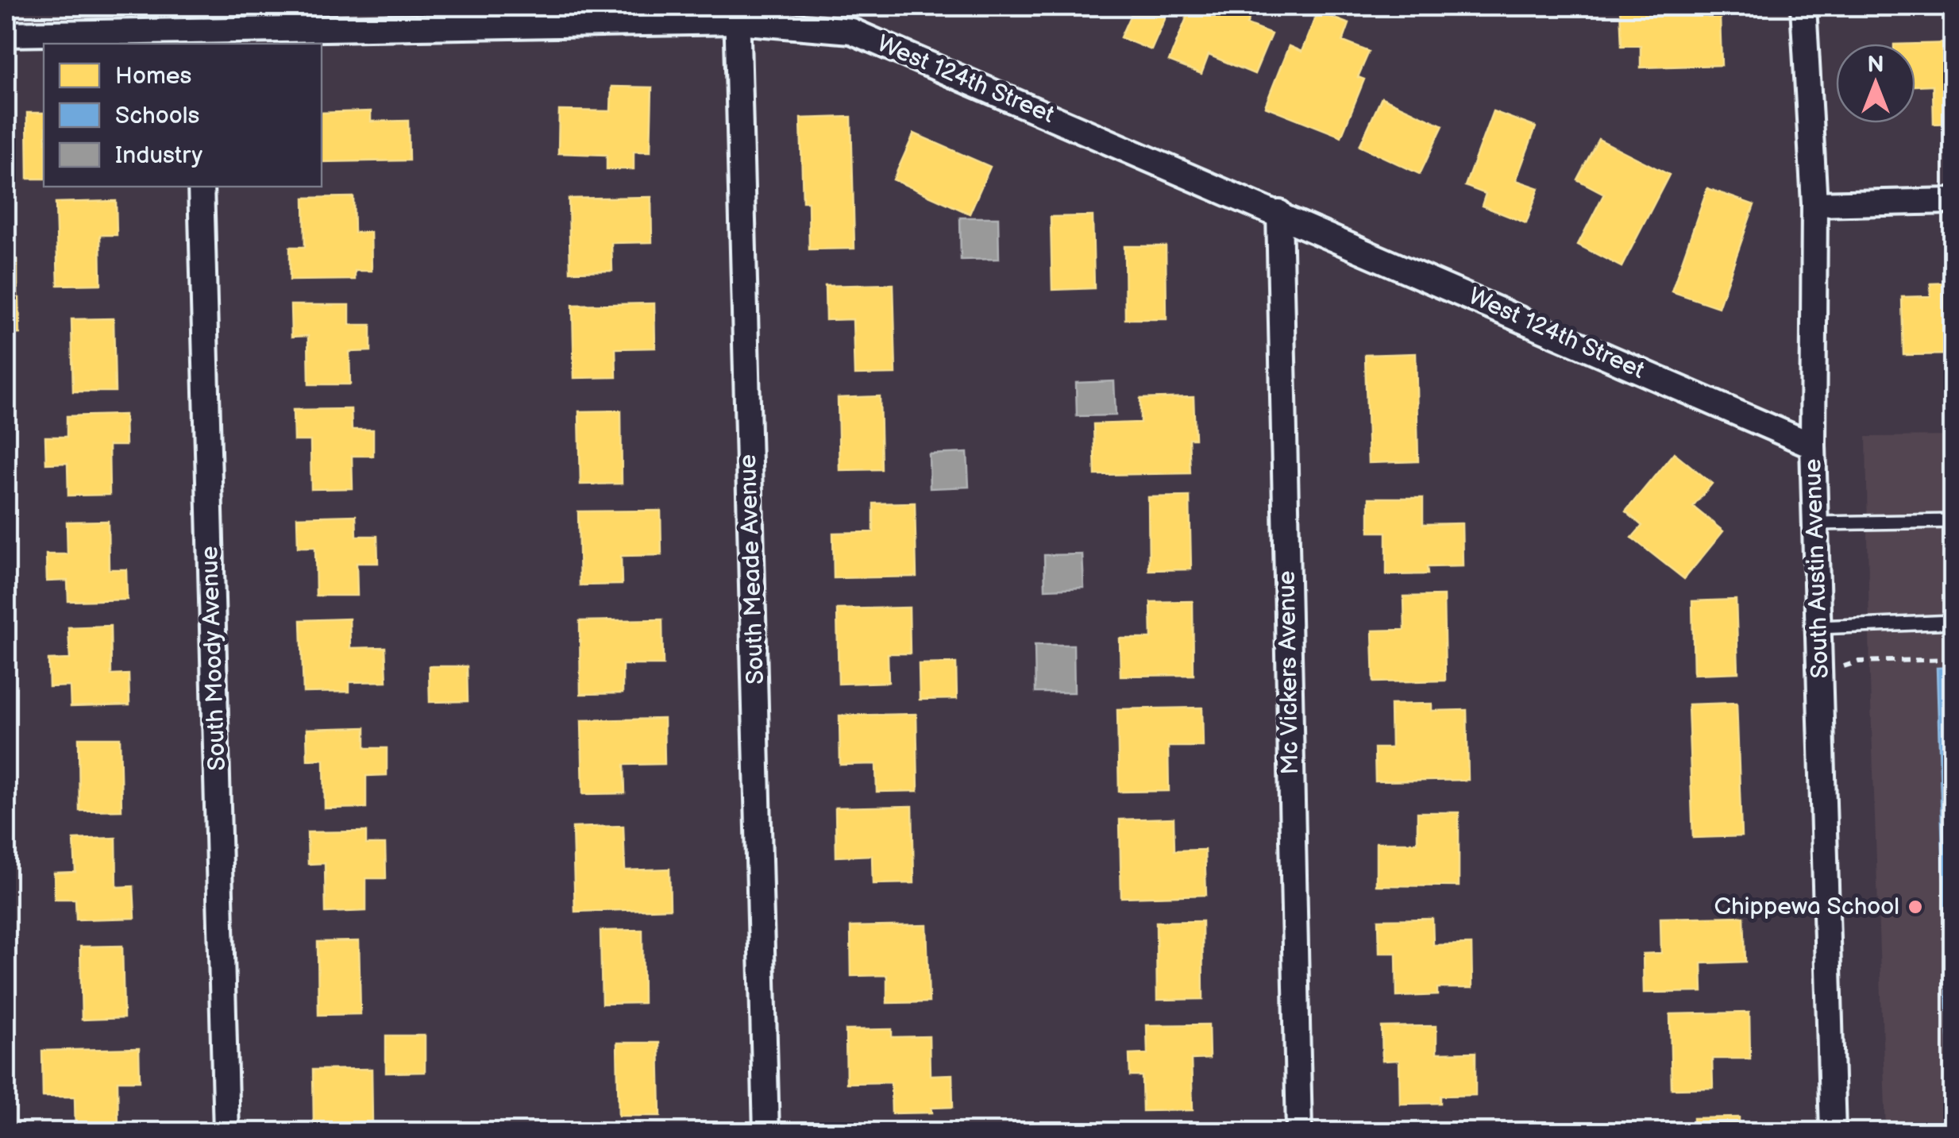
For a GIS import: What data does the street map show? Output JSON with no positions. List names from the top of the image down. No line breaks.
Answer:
{"streets":{"street":["West 124th Street","South Austin Avenue","South Meade Avenue","South Moody Avenue","Mc Vickers Avenue"]},"crossings":[["West 124th Street","South Austin Avenue"],["West 124th Street","South Meade Avenue"],["West 124th Street","Mc Vickers Avenue"]],"places":["Chippewa School"],"legend":["Homes","Schools","Industry"],"north":"top"}
